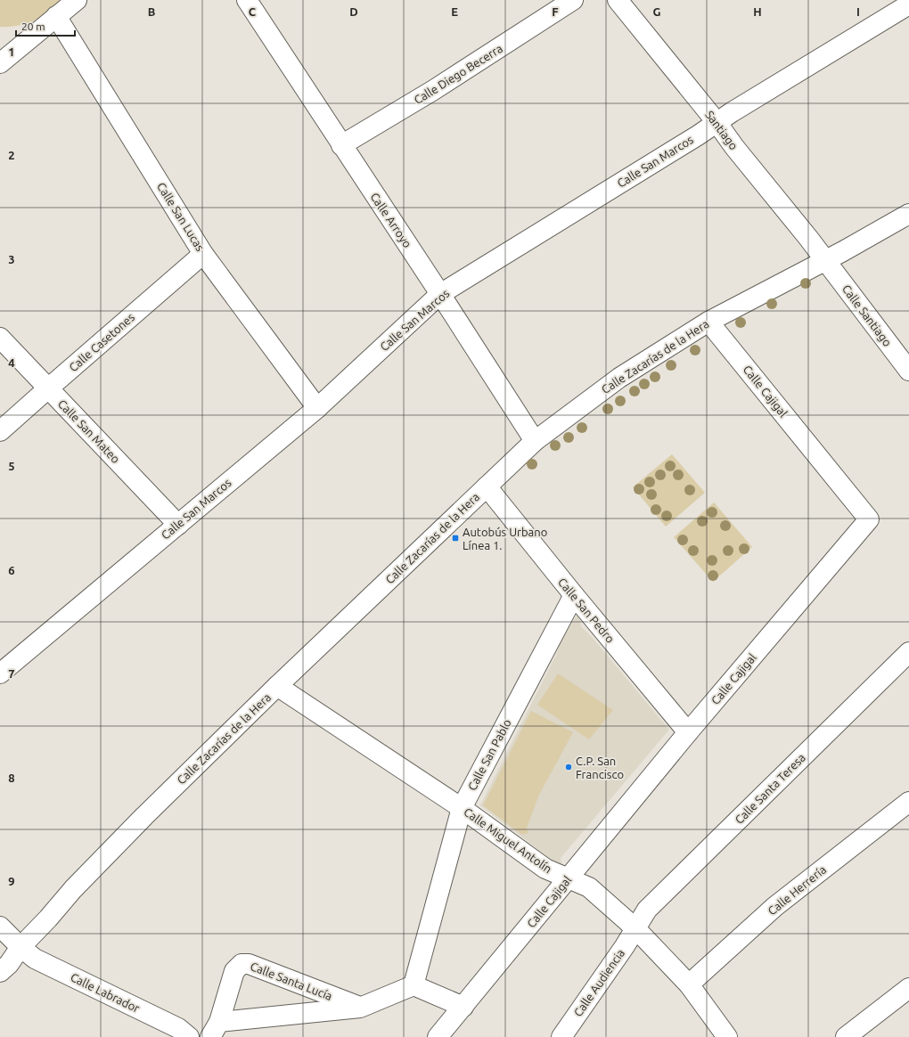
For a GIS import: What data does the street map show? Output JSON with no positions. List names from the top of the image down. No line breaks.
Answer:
{"streets":{"street":["Calle Diego Becerra","Santiago","Calle San Marcos","Calle San Lucas","Calle Arroyo","Calle Santiago","Calle Casetones","Calle Zacarías de la Hera","Calle Cajigal","Calle San Mateo","Calle San Pedro","Calle San Pablo","Calle Santa Teresa","Calle Miguel Antolín","Calle Herrería","Calle Santa Lucía","Calle Audiencia","Calle Labrador"]},"crossings":[["Calle Diego Becerra","Calle Arroyo"],["Santiago","Calle San Marcos"],["Santiago","Calle Santiago"],["Santiago","Calle Zacarías de la Hera"],["Calle San Marcos","Calle San Lucas"],["Calle San Marcos","Calle Arroyo"],["Calle San Marcos","Calle San Mateo"],["Calle San Lucas","Calle Casetones"],["Calle Arroyo","Calle Zacarías de la Hera"],["Calle Santiago","Calle Zacarías de la Hera"],["Calle Casetones","Calle San Mateo"],["Calle Zacarías de la Hera","Calle Cajigal"],["Calle Zacarías de la Hera","Calle San Pedro"],["Calle Zacarías de la Hera","Calle Miguel Antolín"],["Calle Zacarías de la Hera","Calle Labrador"],["Calle Cajigal","Calle San Pedro"],["Calle Cajigal","Calle Miguel Antolín"],["Calle San Pedro","Calle San Pablo"],["Calle San Pablo","Calle Miguel Antolín"],["Calle San Pablo","Calle Santa Lucía"],["Calle Santa Teresa","Calle Miguel Antolín"],["Calle Santa Teresa","Calle Audiencia"],["Calle Miguel Antolín","Calle Herrería"],["Calle Miguel Antolín","Calle Audiencia"]],"places":{"transit":["Autobús Urbano Línea 1."],"other":["C.P. San Francisco"]},"scale_bar":"20 m","grid":{"columns":["B","C","D","E","F","G","H","I"],"rows":["1","2","3","4","5","6","7","8","9"]}}
